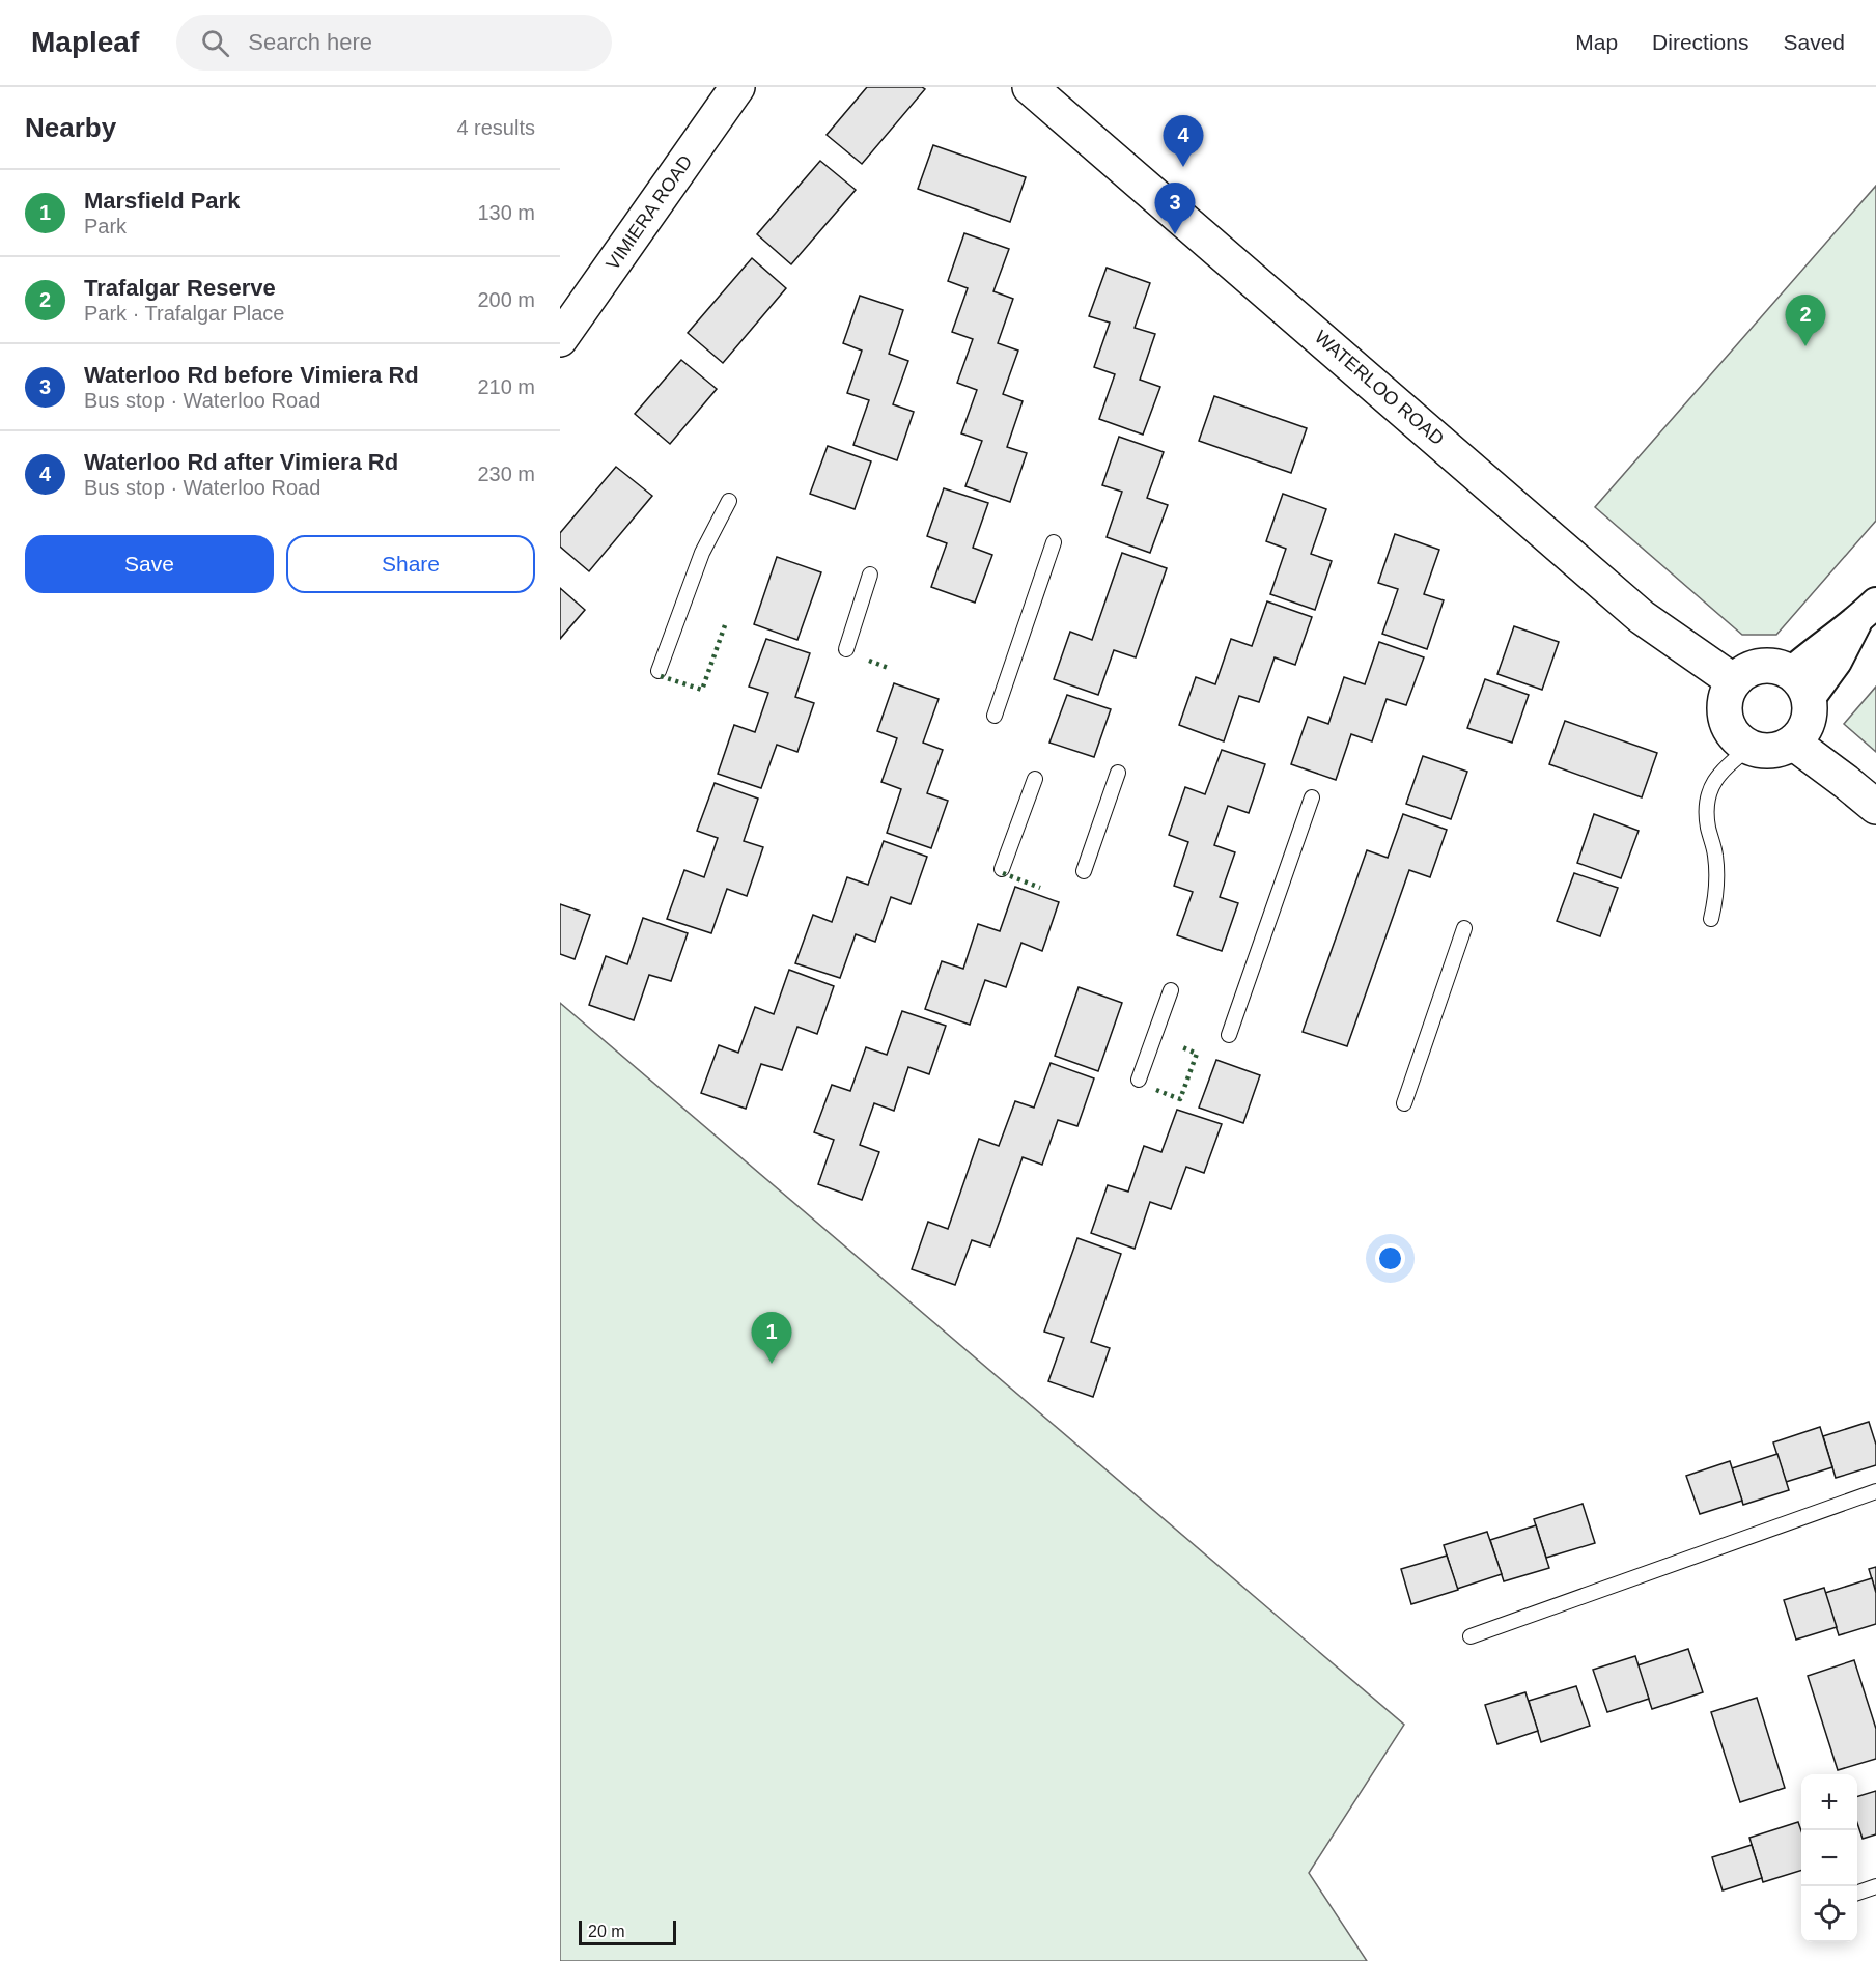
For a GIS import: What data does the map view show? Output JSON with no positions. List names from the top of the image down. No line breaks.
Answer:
{"streets":{"street":["VIMIERA ROAD","WATERLOO ROAD"]},"scale_bar":"20 m","page":{"header":"Mapleaf","search":"Search here","nav":["Map","Directions","Saved"],"heading":["Nearby","4 results"],"pins":["4","3","2","1"],"list":[{"mark":"1","name":"Marsfield Park","note":"Park","value":"130 m"},{"mark":"2","name":"Trafalgar Reserve","note":"Park · Trafalgar Place","value":"200 m"},{"mark":"3","name":"Waterloo Rd before Vimiera Rd","note":"Bus stop · Waterloo Road","value":"210 m"},{"mark":"4","name":"Waterloo Rd after Vimiera Rd","note":"Bus stop · Waterloo Road","value":"230 m"}],"buttons":["Save","Share"],"map_buttons":["+","−"],"scale":"20 m"}}
